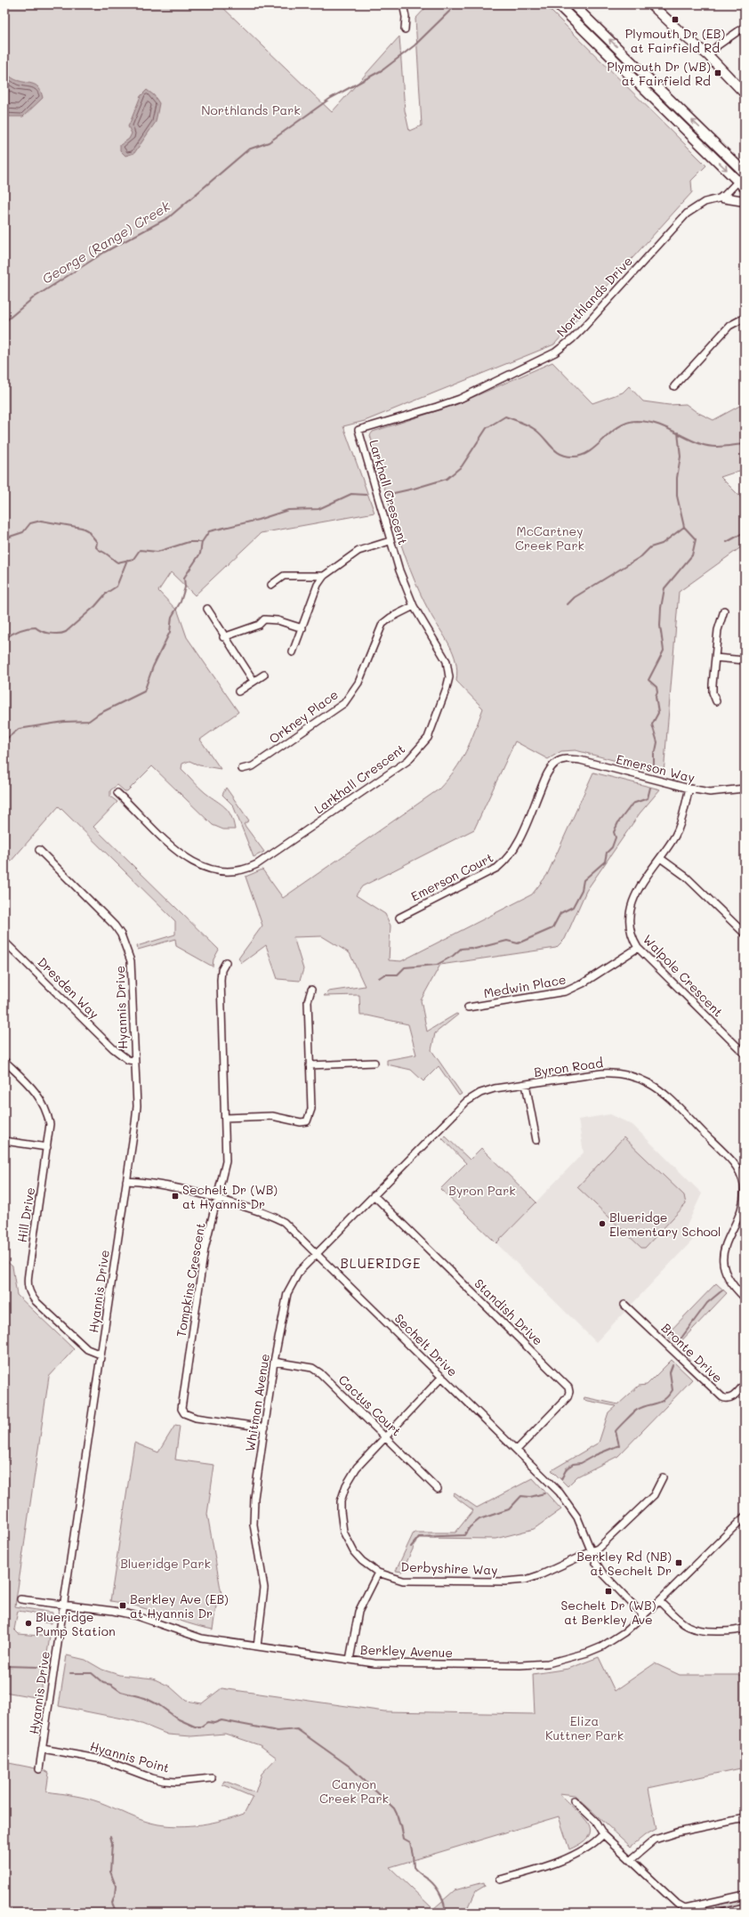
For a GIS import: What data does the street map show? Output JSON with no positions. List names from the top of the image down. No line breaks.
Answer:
{"streets":{"street":["Northlands Drive","Larkhall Crescent","Orkney Place","Emerson Way","Emerson Court","Walpole Crescent","Medwin Place","Dresden Way","Hyannis Drive","Byron Road","Hill Drive","Tompkins Crescent","Standish Drive","Sechelt Drive","Bronte Drive","Whitman Avenue","Cactus Court","Derbyshire Way","Berkley Avenue","Hyannis Point"]},"crossings":[["Northlands Drive","Larkhall Crescent"],["Larkhall Crescent","Orkney Place"],["Emerson Way","Emerson Court"],["Emerson Way","Walpole Crescent"],["Walpole Crescent","Medwin Place"],["Dresden Way","Hyannis Drive"],["Hyannis Drive","Hill Drive"],["Hyannis Drive","Sechelt Drive"],["Hyannis Drive","Berkley Avenue"],["Hyannis Drive","Hyannis Point"],["Byron Road","Standish Drive"],["Byron Road","Whitman Avenue"],["Tompkins Crescent","Sechelt Drive"],["Tompkins Crescent","Whitman Avenue"],["Standish Drive","Sechelt Drive"],["Standish Drive","Whitman Avenue"],["Sechelt Drive","Whitman Avenue"],["Sechelt Drive","Derbyshire Way"],["Sechelt Drive","Berkley Avenue"],["Whitman Avenue","Cactus Court"],["Whitman Avenue","Berkley Avenue"],["Cactus Court","Derbyshire Way"]],"districts":["BLUERIDGE"],"water":["George (Range) Creek"],"parks":["Northlands Park","McCartney Creek Park","Byron Park","Blueridge Park","Eliza Kuttner Park","Canyon Creek Park"],"places":{"transit":["Plymouth Dr (EB) at Fairfield Rd","Plymouth Dr (WB) at Fairfield Rd","Sechelt Dr (WB) at Hyannis Dr","Berkley Rd (NB) at Sechelt Dr","Sechelt Dr (WB) at Berkley Ave","Berkley Ave (EB) at Hyannis Dr"],"other":["Blueridge Elementary School","Blueridge Pump Station"]}}
